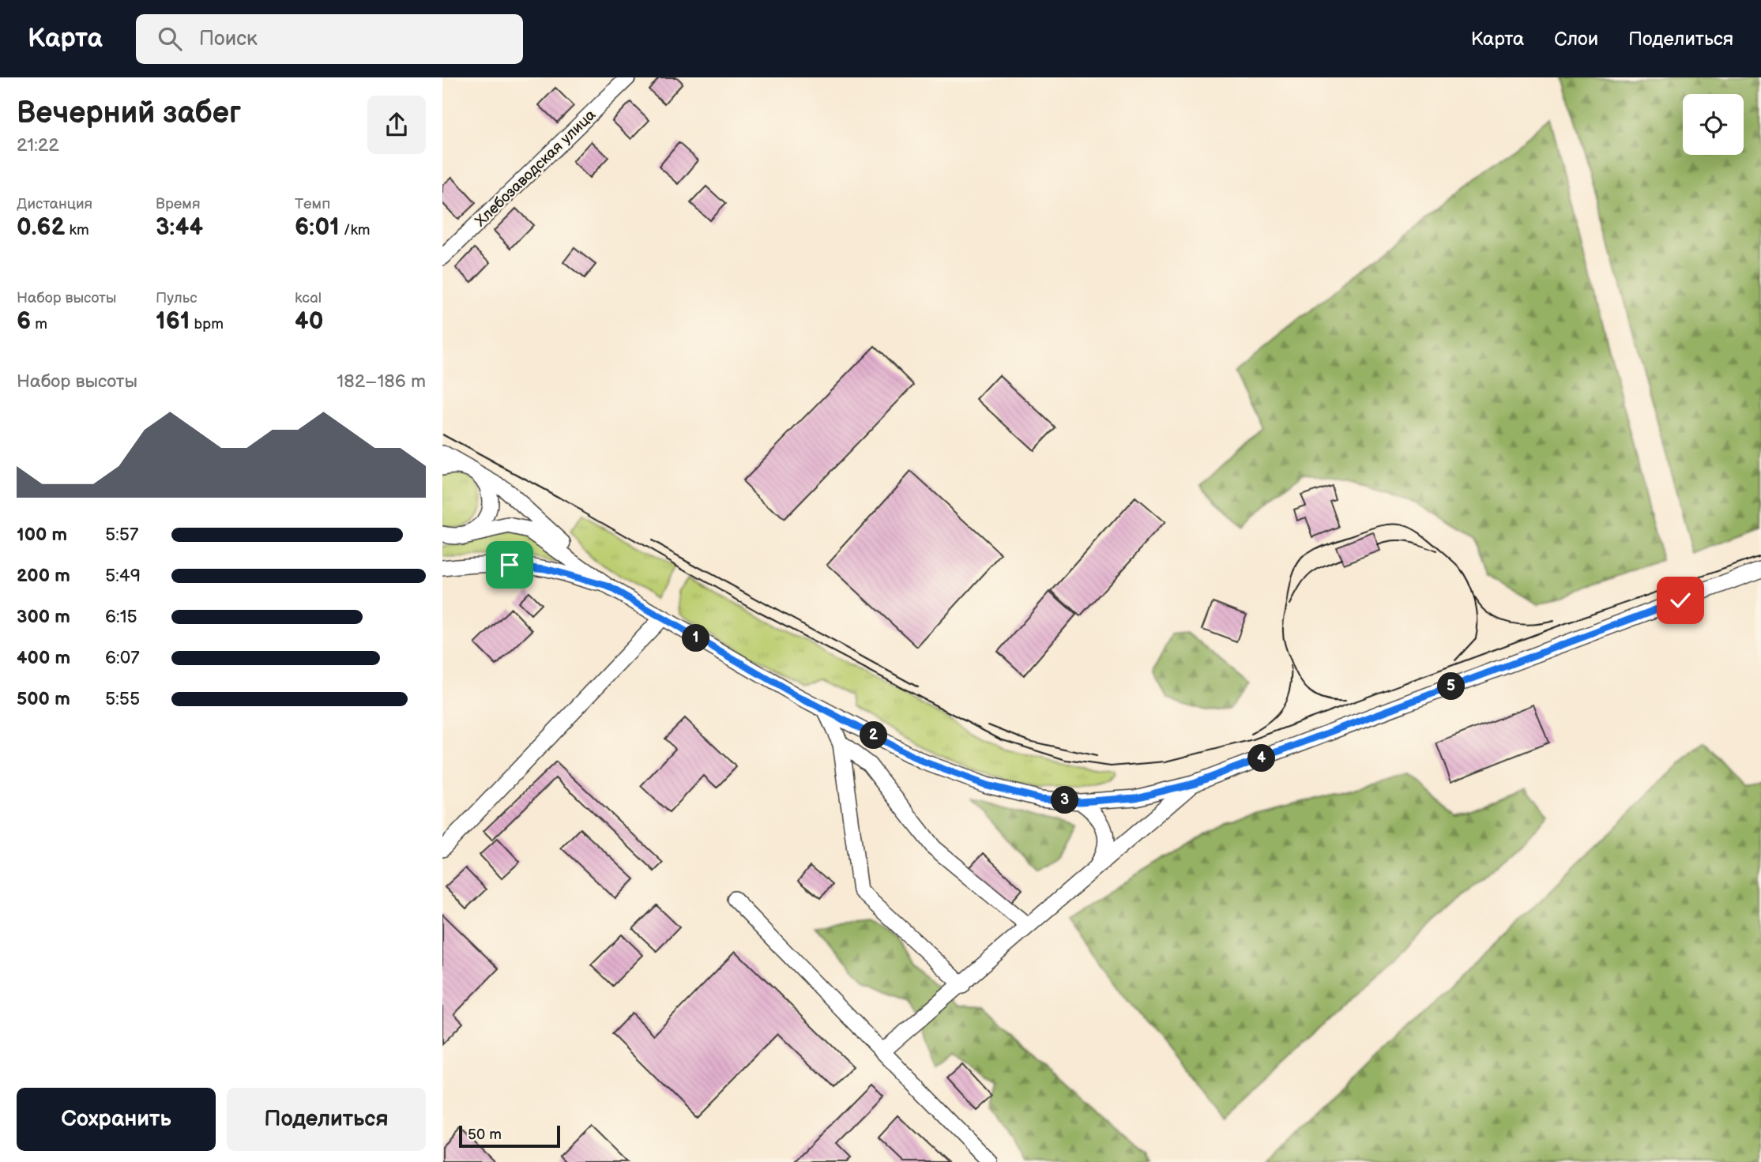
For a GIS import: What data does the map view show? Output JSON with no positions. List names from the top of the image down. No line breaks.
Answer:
{"streets":{"street":["Хлебозаводская улица"]},"scale_bar":"50 m","page":{"header":"Карта","search":"Поиск","nav":["Карта","Слои","Поделиться"],"heading":["Вечерний забег","21:22"],"stats":[["Дистанция","0.62 km"],["Время","3:44"],["Темп","6:01 /km"],["Набор высоты","6 m"],["Пульс","161 bpm"],["kcal","40"]],"chart":["Набор высоты","182–186 m"],"list":[{"name":"100 m","note":"5:57"},{"name":"200 m","note":"5:49"},{"name":"300 m","note":"6:15"},{"name":"400 m","note":"6:07"},{"name":"500 m","note":"5:55"}],"pins":["1","5","2","4","3"],"buttons":["Сохранить","Поделиться"],"scale":"50 m"}}
